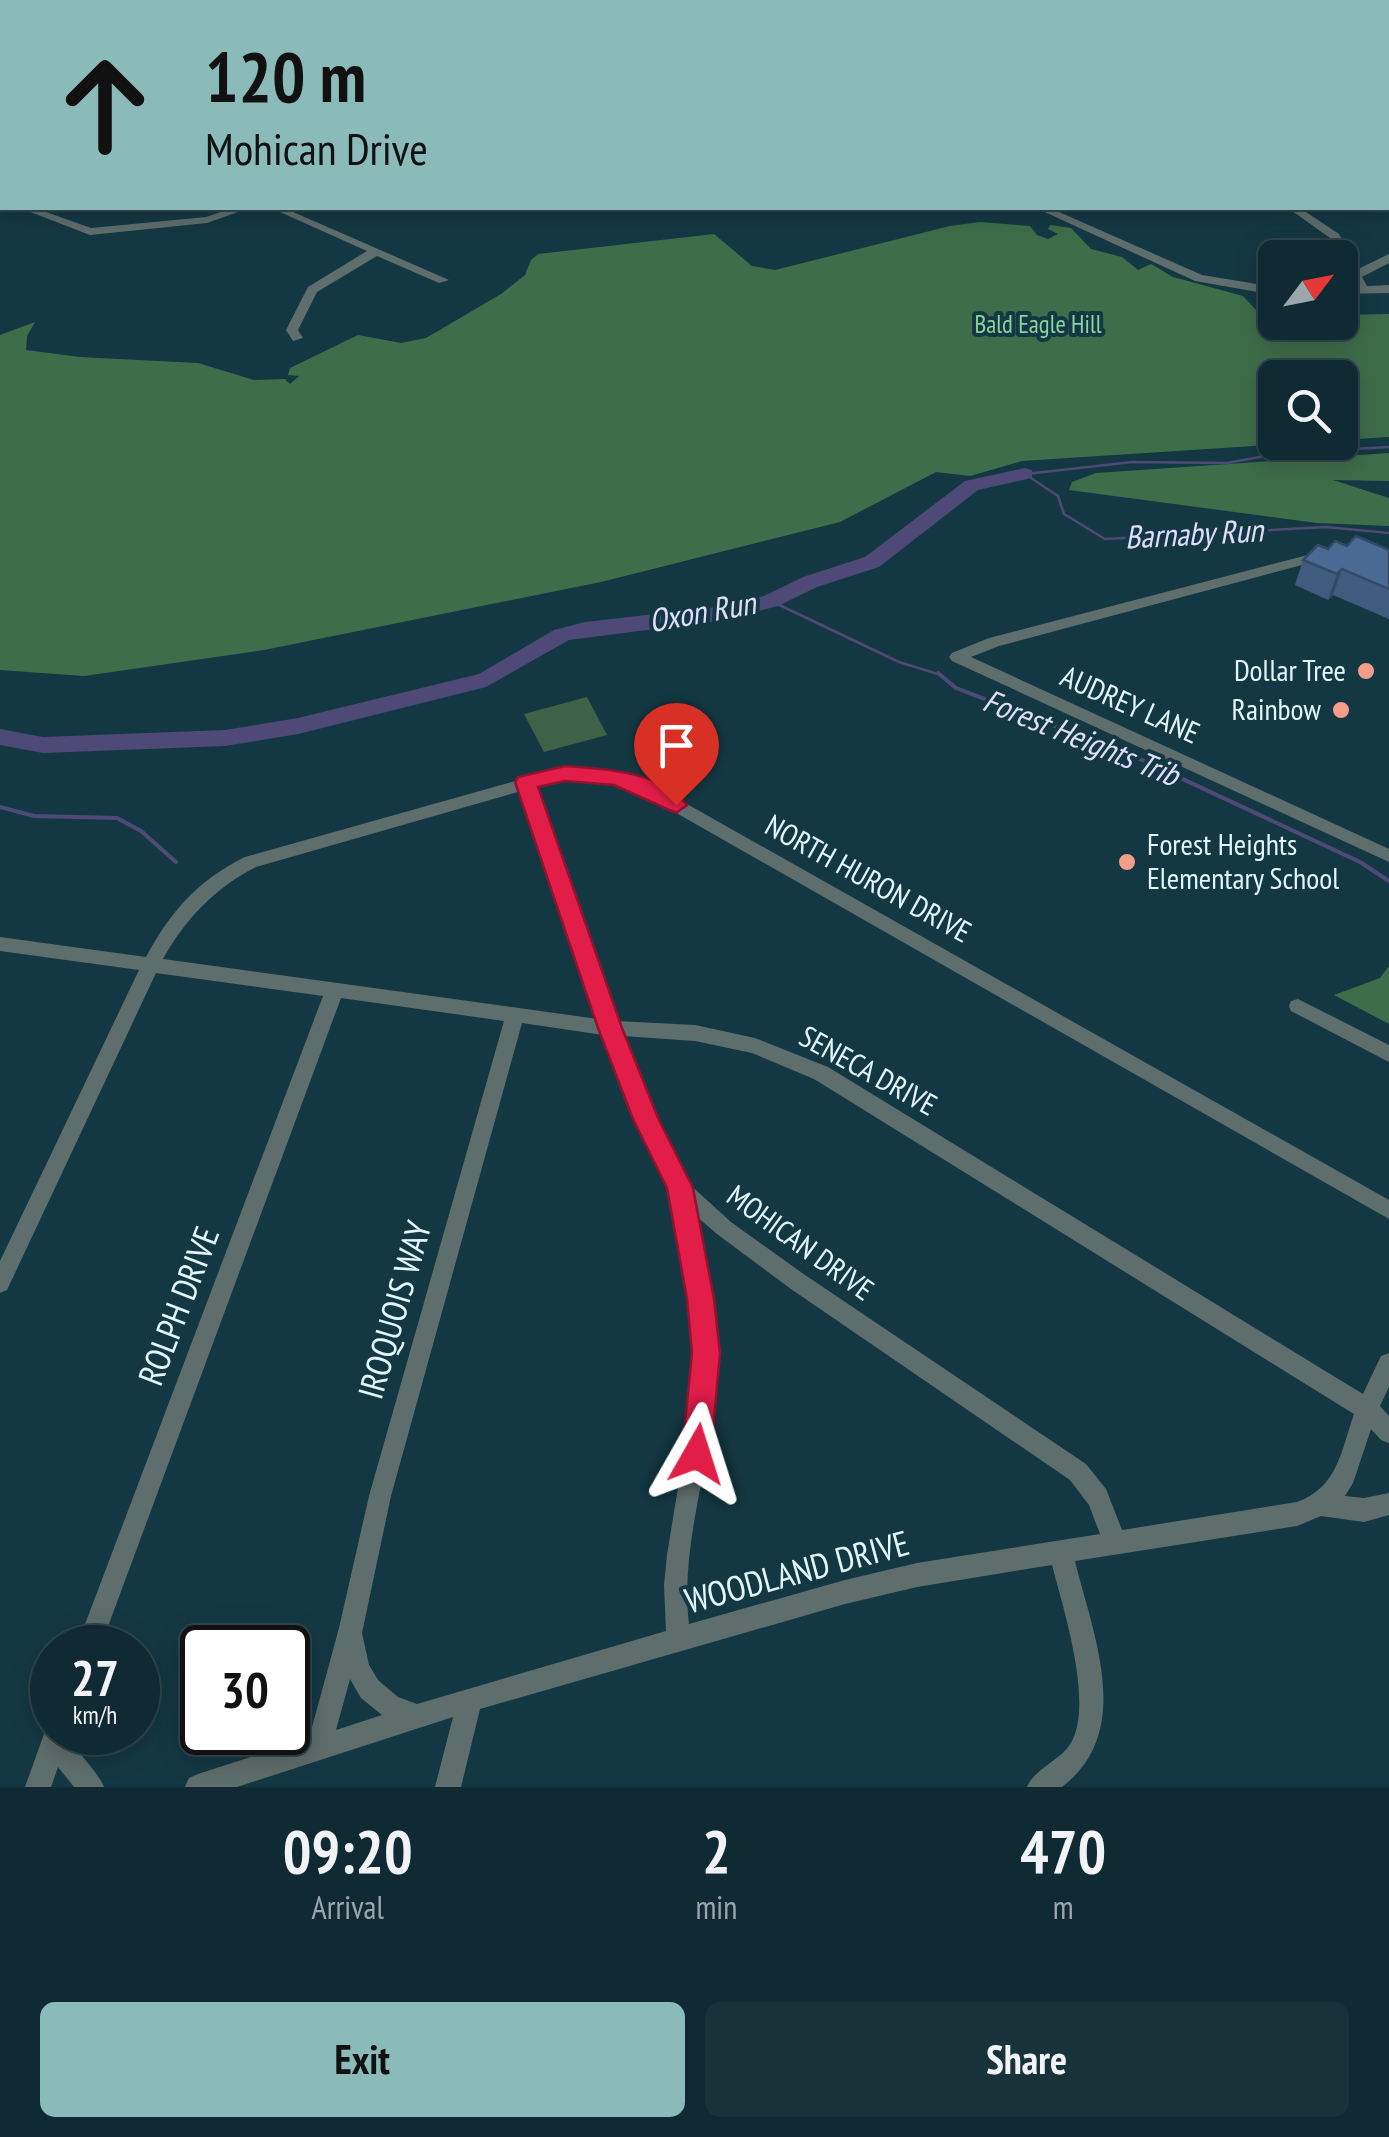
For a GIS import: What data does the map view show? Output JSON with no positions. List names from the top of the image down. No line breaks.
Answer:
{"streets":{"street":["AUDREY LANE","NORTH HURON DRIVE","SENECA DRIVE","MOHICAN DRIVE","ROLPH DRIVE","IROQUOIS WAY","WOODLAND DRIVE"]},"crossings":[["NORTH HURON DRIVE","SENECA DRIVE"],["NORTH HURON DRIVE","MOHICAN DRIVE"],["SENECA DRIVE","MOHICAN DRIVE"],["SENECA DRIVE","ROLPH DRIVE"],["SENECA DRIVE","IROQUOIS WAY"],["MOHICAN DRIVE","WOODLAND DRIVE"],["IROQUOIS WAY","WOODLAND DRIVE"]],"water":["Barnaby Run","Oxon Run","Forest Heights Trib"],"parks":["Bald Eagle Hill"],"places":["Dollar Tree","Rainbow","Forest Heights Elementary School"],"north":"top right","page":{"turn":["120 m","Mohican Drive"],"speed":"27 km/h","limit":"30","eta":["09:20","Arrival","2","min","470","m"],"buttons":["Exit","Share"]}}
